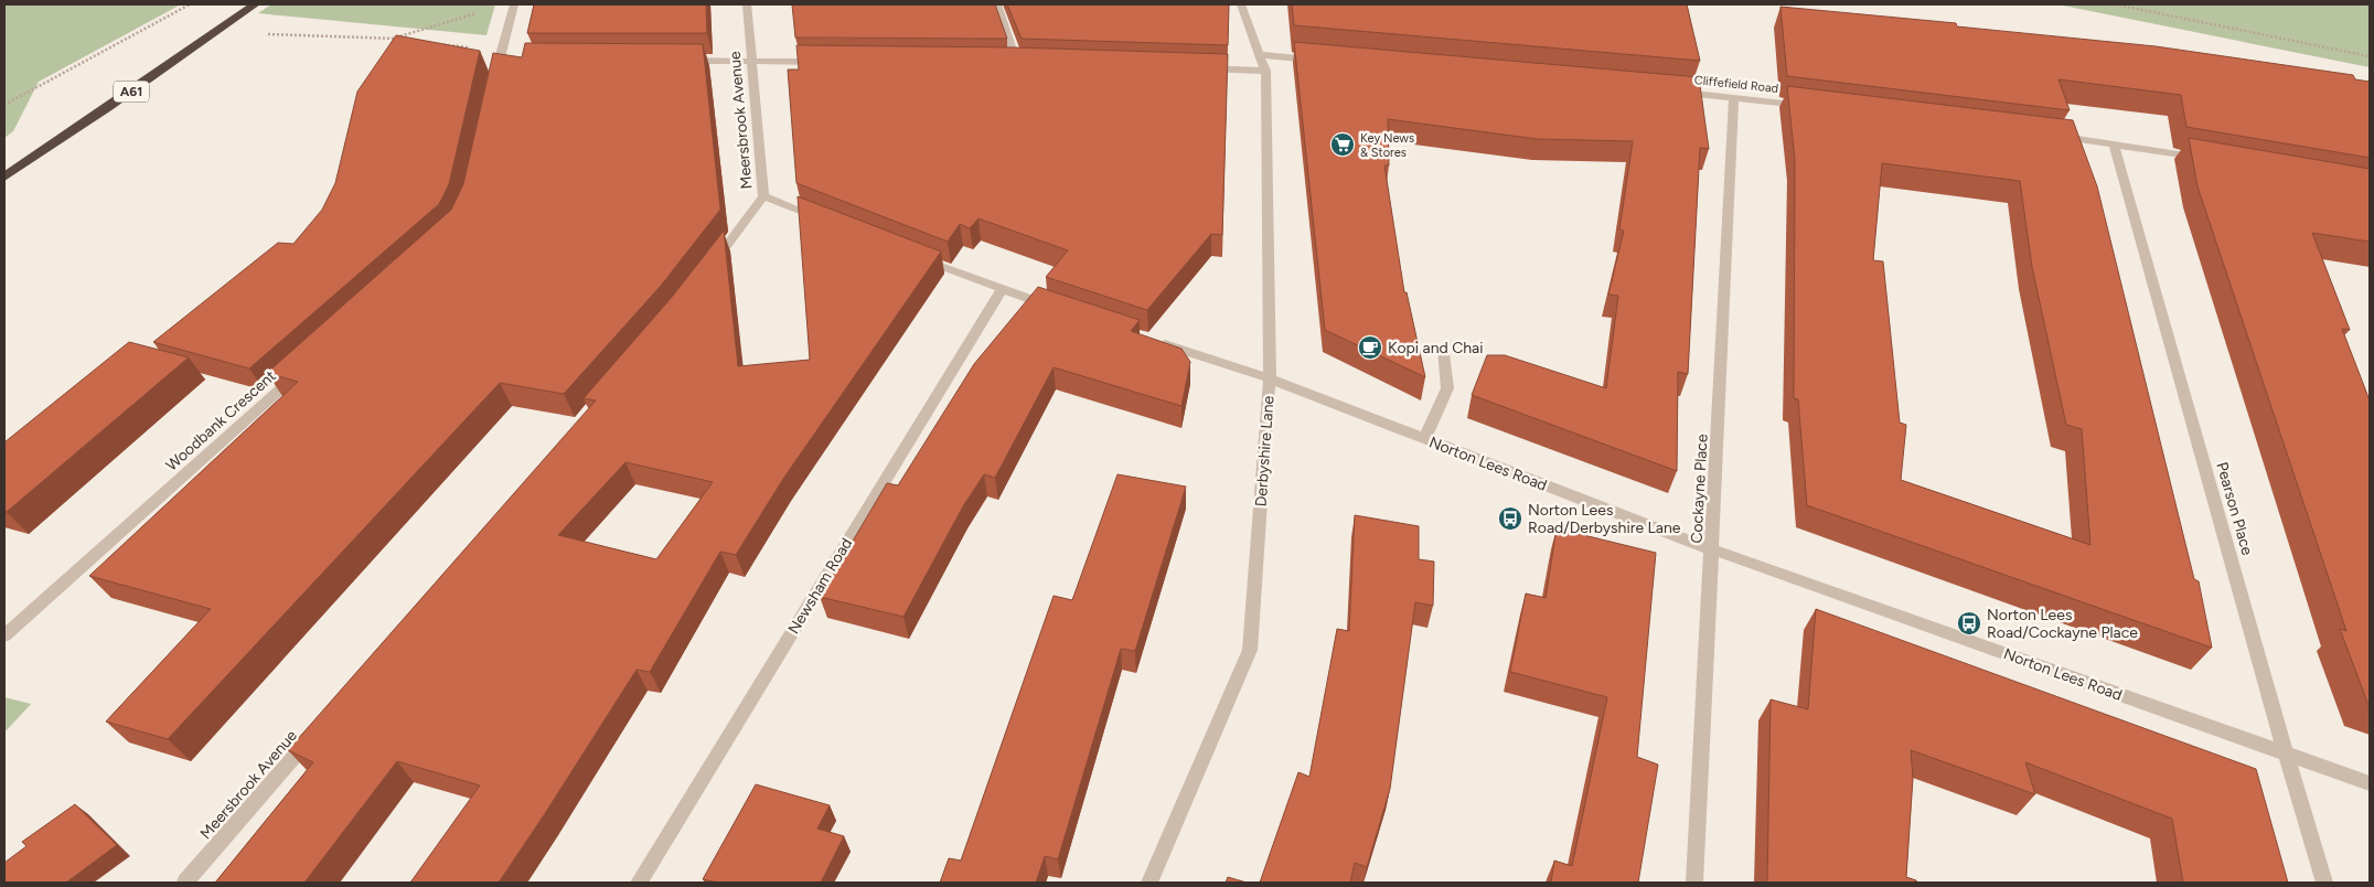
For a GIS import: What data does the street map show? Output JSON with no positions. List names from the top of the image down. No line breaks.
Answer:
{"streets":{"highway":["A61"],"street":["Cliffefield Road","Meersbrook Avenue","Woodbank Crescent","Derbyshire Lane","Norton Lees Road","Cockayne Place","Pearson Place","Newsham Road"]},"crossings":[["Cliffefield Road","Cockayne Place"],["Derbyshire Lane","Norton Lees Road"],["Norton Lees Road","Cockayne Place"],["Norton Lees Road","Pearson Place"]],"places":{"supermarket":["Key News & Stores"],"cafe":["Kopi and Chai"],"bus stop":["Norton Lees Road/Derbyshire Lane","Norton Lees Road/Cockayne Place"]}}
